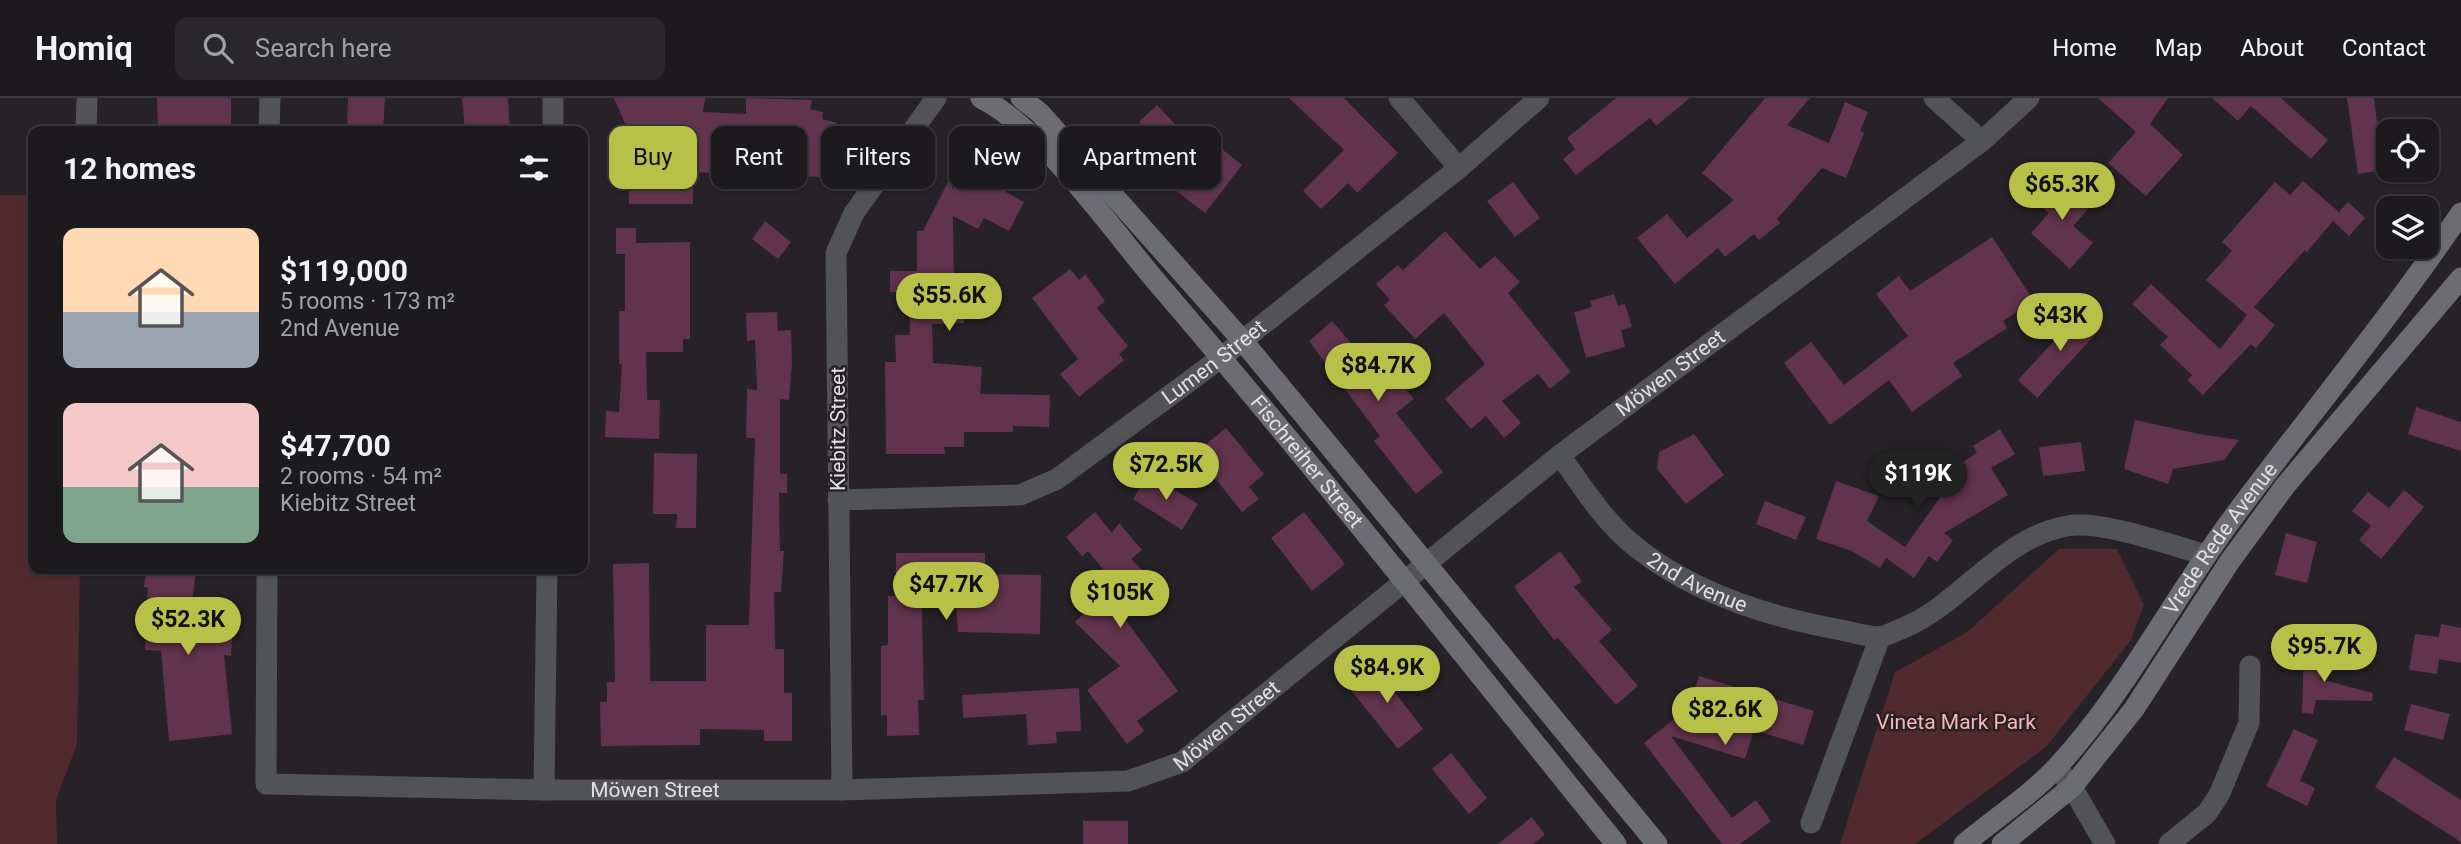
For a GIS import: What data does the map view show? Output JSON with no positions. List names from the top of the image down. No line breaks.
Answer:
{"streets":{"street":["Lumen Street","Möwen Street","Kiebitz Street","Fischreiher Street","Vrede Rede Avenue","2nd Avenue"]},"crossings":[["Lumen Street","Kiebitz Street"],["Lumen Street","Fischreiher Street"],["Möwen Street","Kiebitz Street"],["Möwen Street","Fischreiher Street"],["Möwen Street","2nd Avenue"]],"parks":["Vineta Mark Park"],"page":{"header":"Homiq","search":"Search here","nav":["Home","Map","About","Contact"],"chip":["Buy","Rent","Filters","New","Apartment"],"heading":"12 homes","price":["$65.3K","$55.6K","$43K","$84.7K","$72.5K","$119K","$47.7K","$105K","$52.3K","$95.7K","$84.9K","$82.6K"],"list":[{"name":"$119,000","note":"5 rooms · 173 m² · 2nd Avenue"},{"name":"$47,700","note":"2 rooms · 54 m² · Kiebitz Street"}]}}
